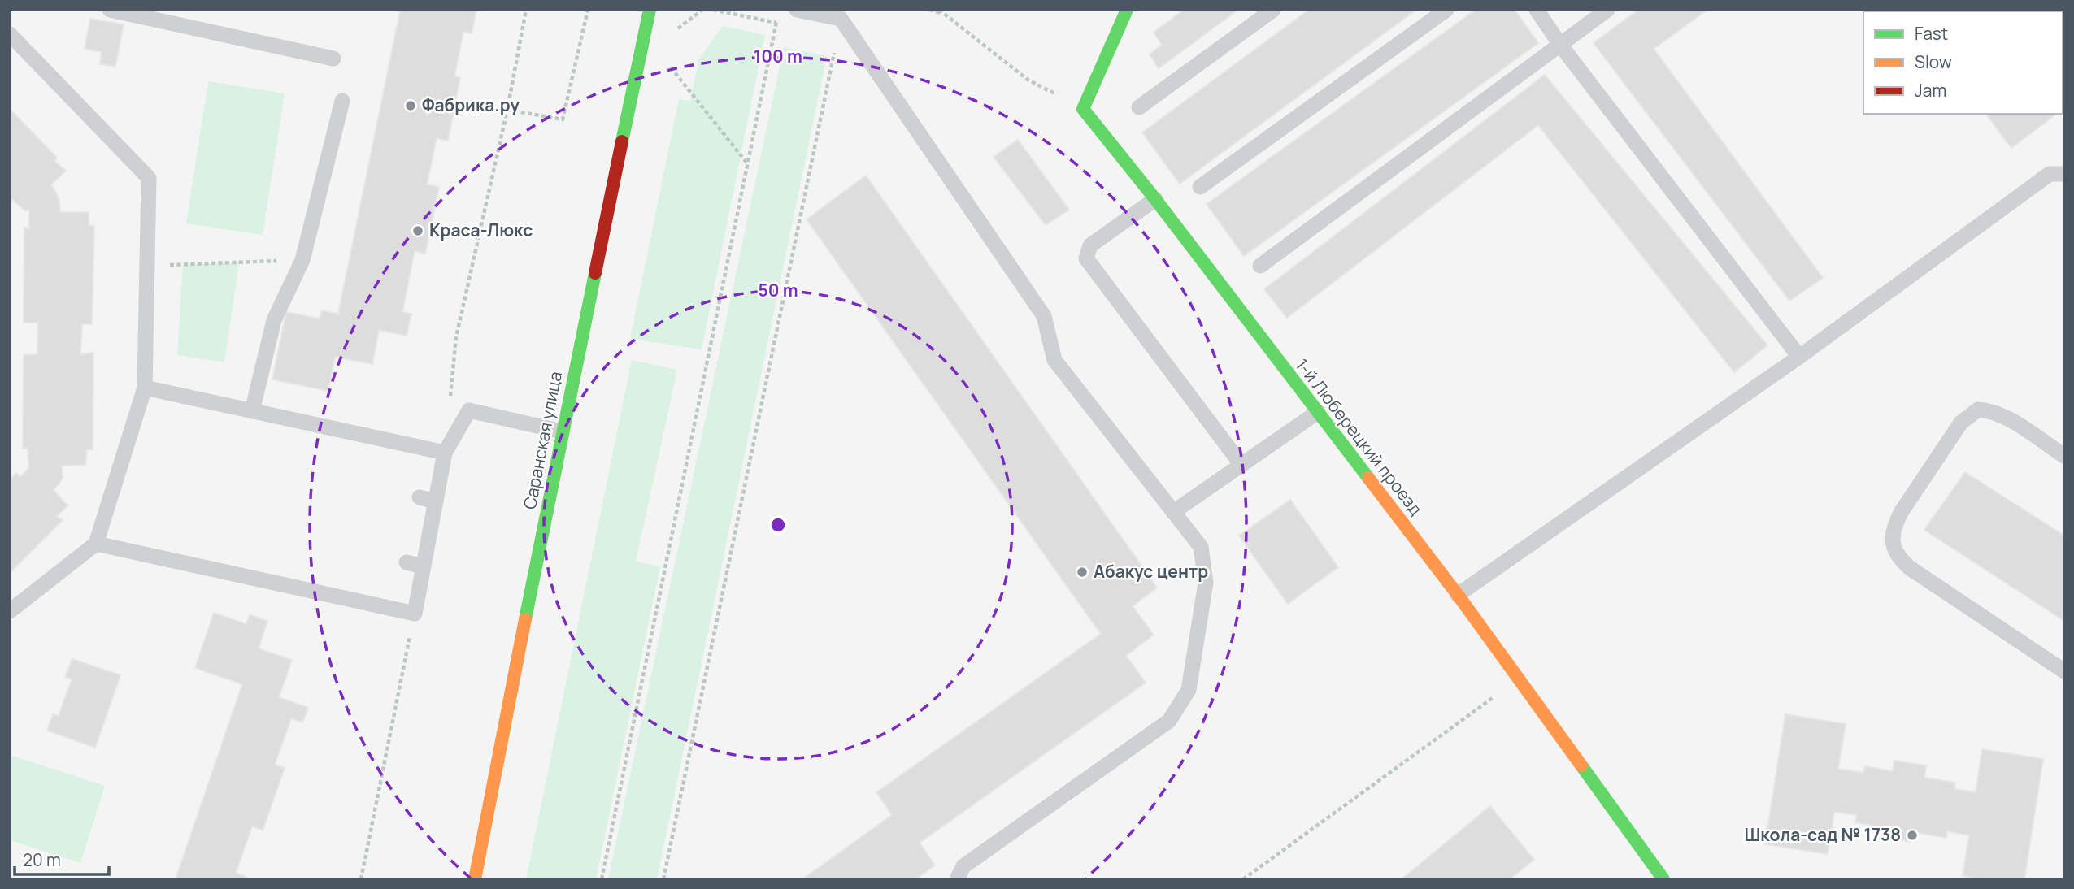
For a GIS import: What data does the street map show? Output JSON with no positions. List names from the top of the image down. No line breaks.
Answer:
{"streets":{"street":["1-й Люберецкий проезд","Саранская улица"]},"places":["Фабрика.ру","Краса-Люкс","Абакус центр","Школа-сад № 1738"],"legend":["Fast","Slow","Jam"],"scale_bar":"20 m","rings":["100 m","50 m"]}
